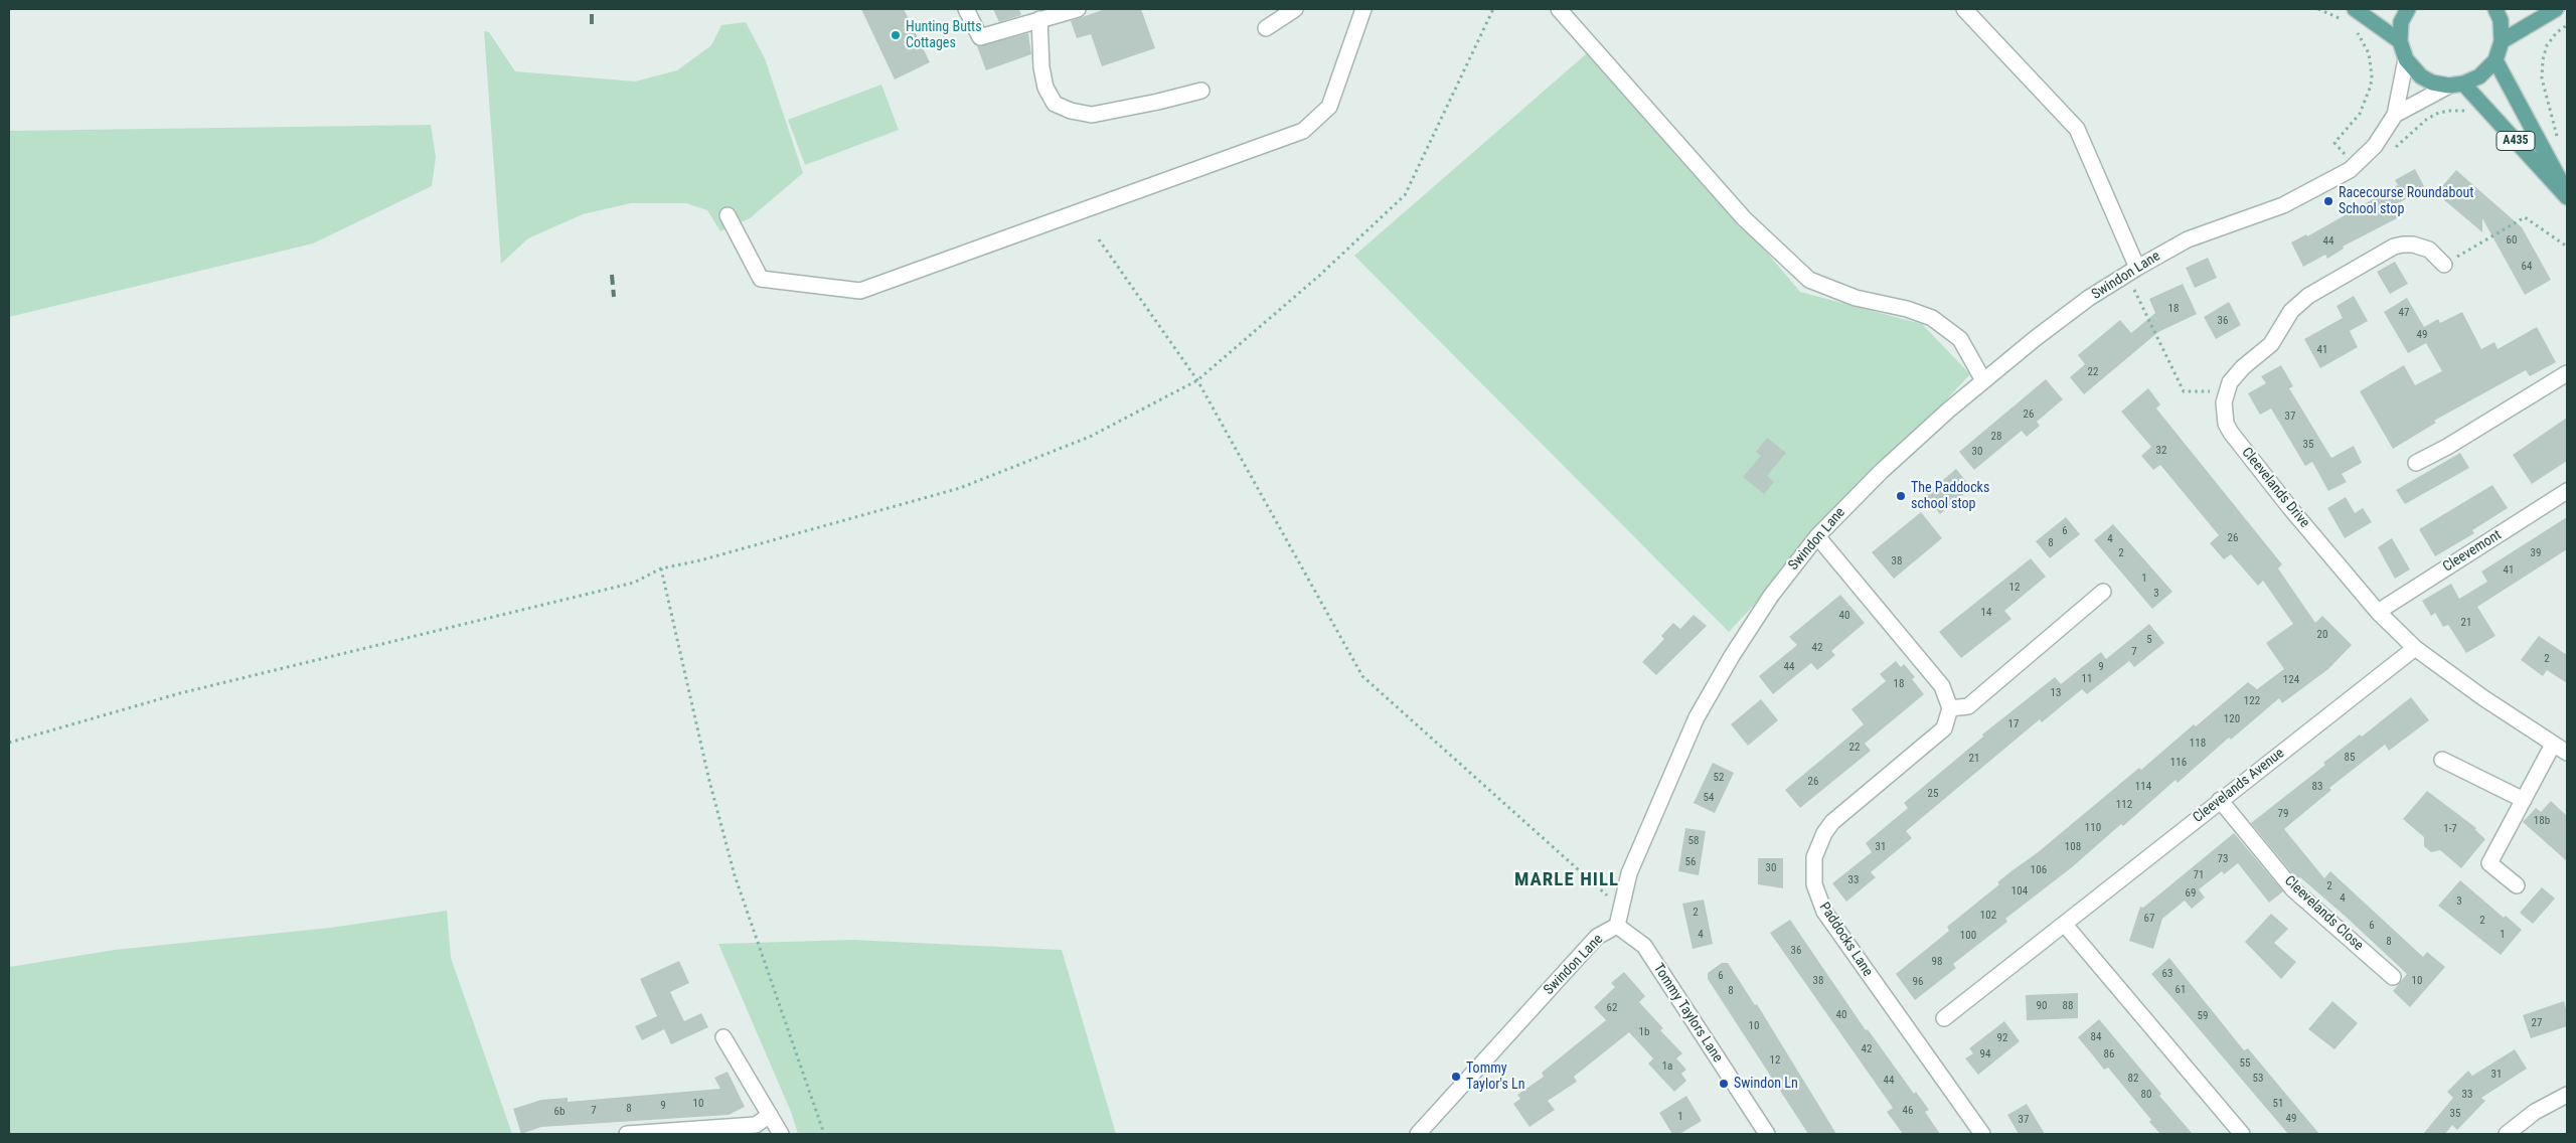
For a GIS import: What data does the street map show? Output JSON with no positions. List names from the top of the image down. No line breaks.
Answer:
{"streets":{"main road":["A435"],"street":["Swindon Lane","Cleevelands Drive","Cleevemont","Cleevelands Avenue","Cleevelands Close","Paddocks Lane","Tommy Taylors Lane"]},"crossings":[["A435","Swindon Lane"],["Swindon Lane","Tommy Taylors Lane"],["Cleevelands Drive","Cleevemont"],["Cleevelands Drive","Cleevelands Avenue"],["Cleevelands Avenue","Cleevelands Close"]],"districts":["MARLE HILL"],"places":["Hunting Butts Cottages","Racecourse Roundabout School stop","The Paddocks school stop","Tommy Taylor's Ln","Swindon Ln"],"house_numbers":["60","44","64","18","47","36","49","41","22","26","37","28","35","32","30","6","26","4","8","2","39","38","41","1","12","3","14","40","21","20","5","42","7","2","44","9","11","124","18","13","122","120","17","118","22","85","21","116","52","26","114","83","25","54","112","79","18b","110","1-7","58","31","108","73","56","30","106","71","33","2","104","69","4","3","2","102","67","2","6","4","1","100","8","36","98","63","6","38","10","96","61","8","90","88","62","40","59","27","10","1b","84","92","42","94","86","12","55","1a","31","82","53","44","80","33","10","51","9","8","7","46","6b","35","1","49","37"]}
